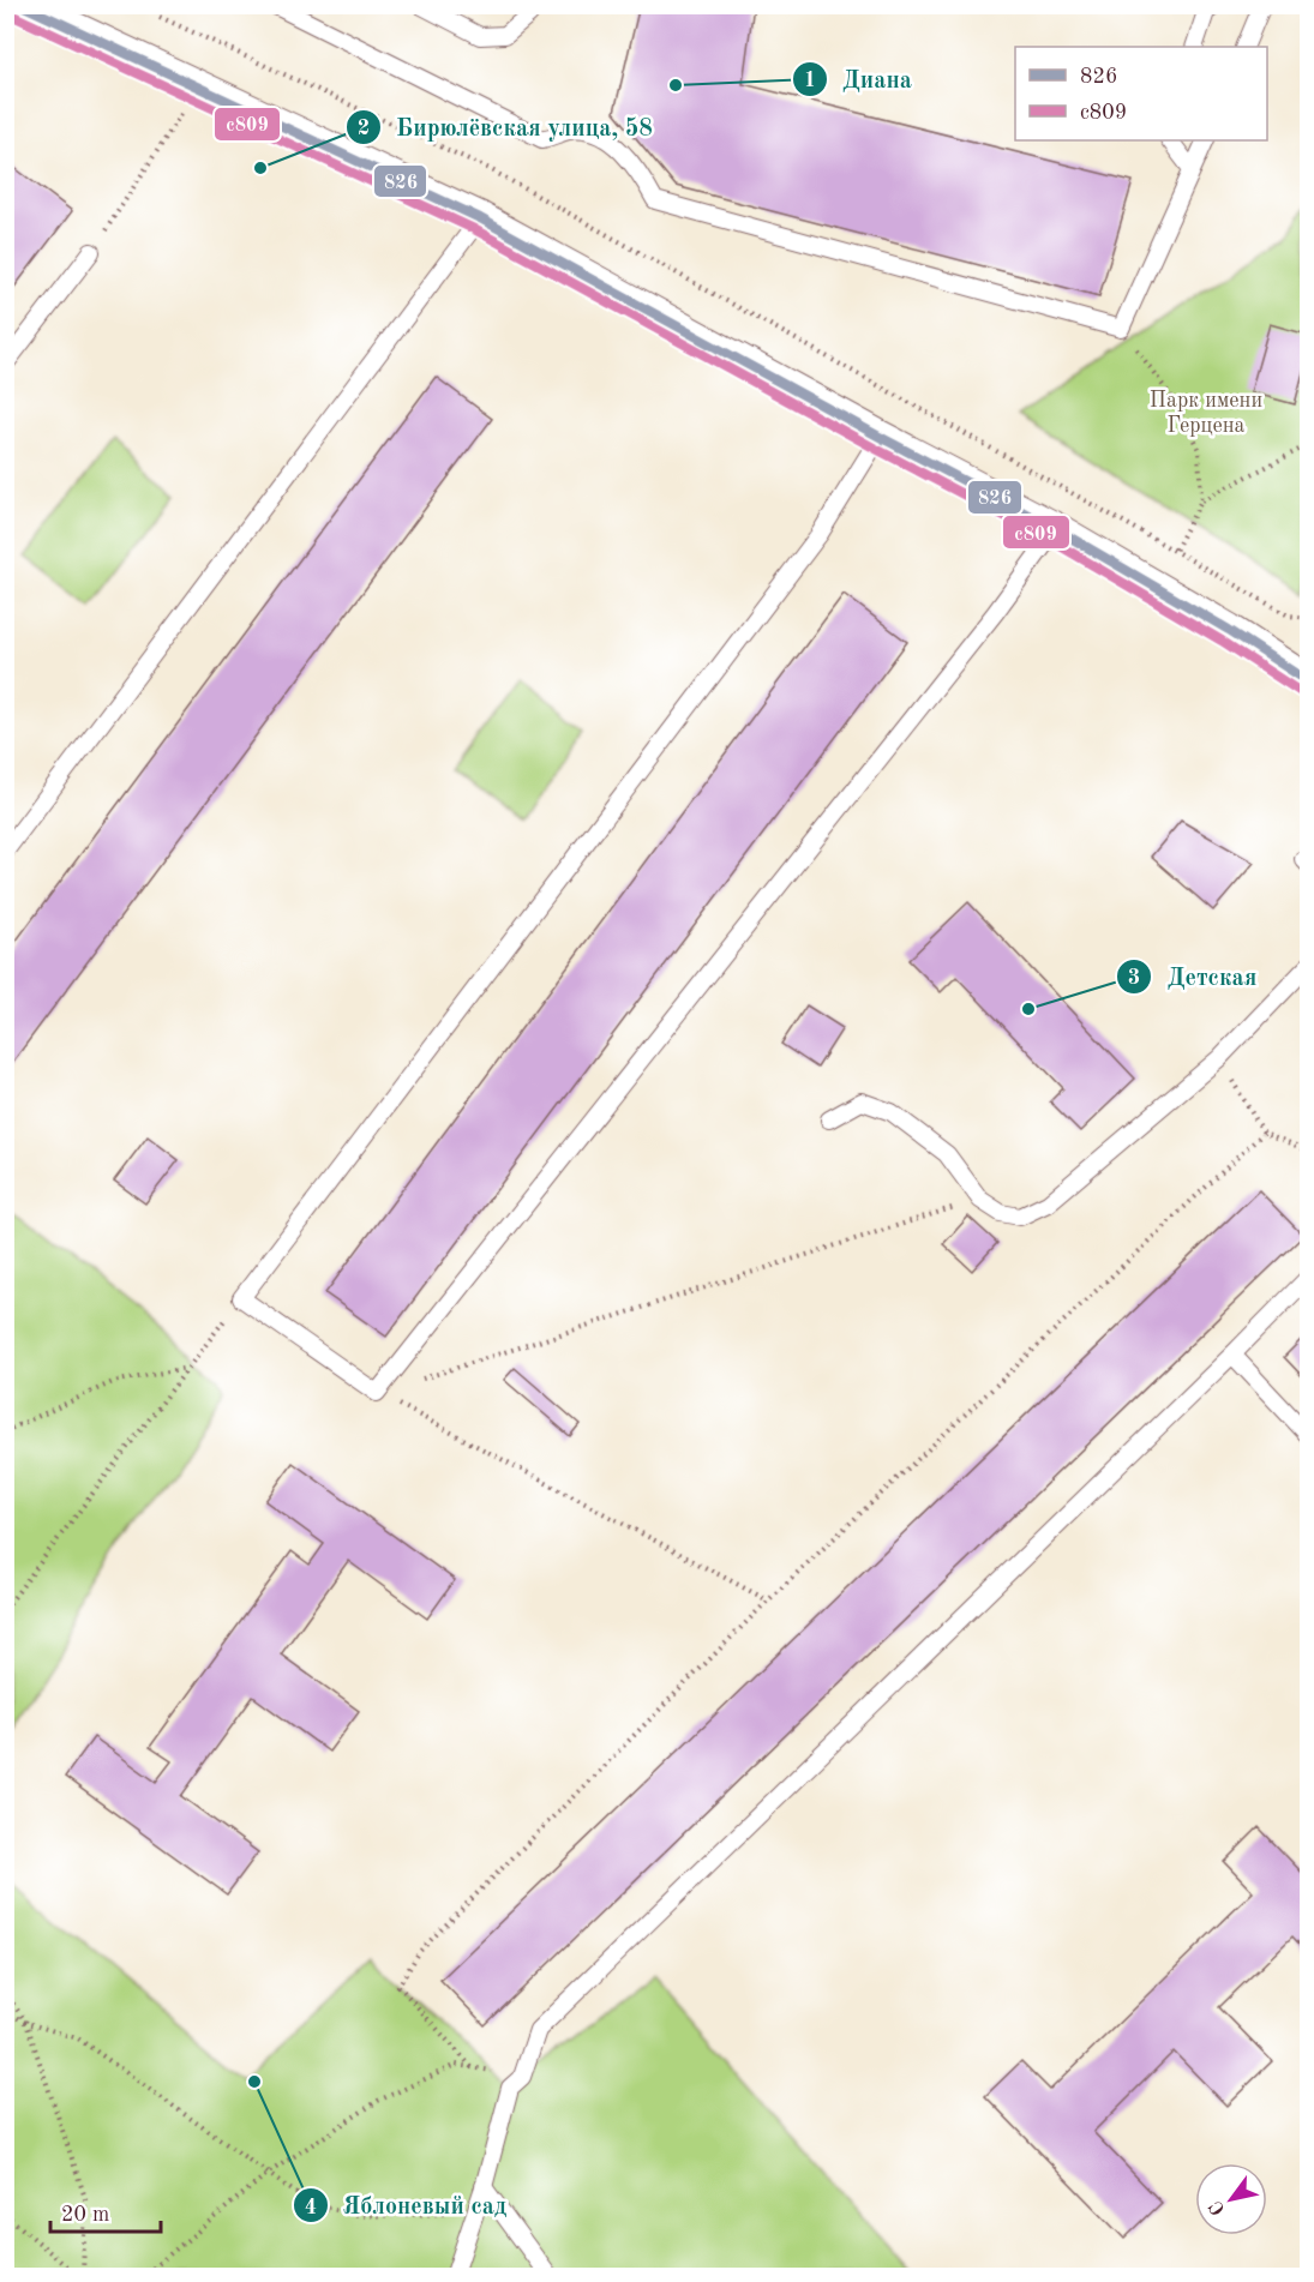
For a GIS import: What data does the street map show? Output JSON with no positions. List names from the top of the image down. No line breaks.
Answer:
{"parks":["Парк имени Герцена"],"places":["Диана","Бирюлёвская улица, 58","Детская","Яблоневый сад"],"lines":["transit line 826","transit line с809"],"legend":["826","с809"],"scale_bar":"20 m","north":"bottom left"}
